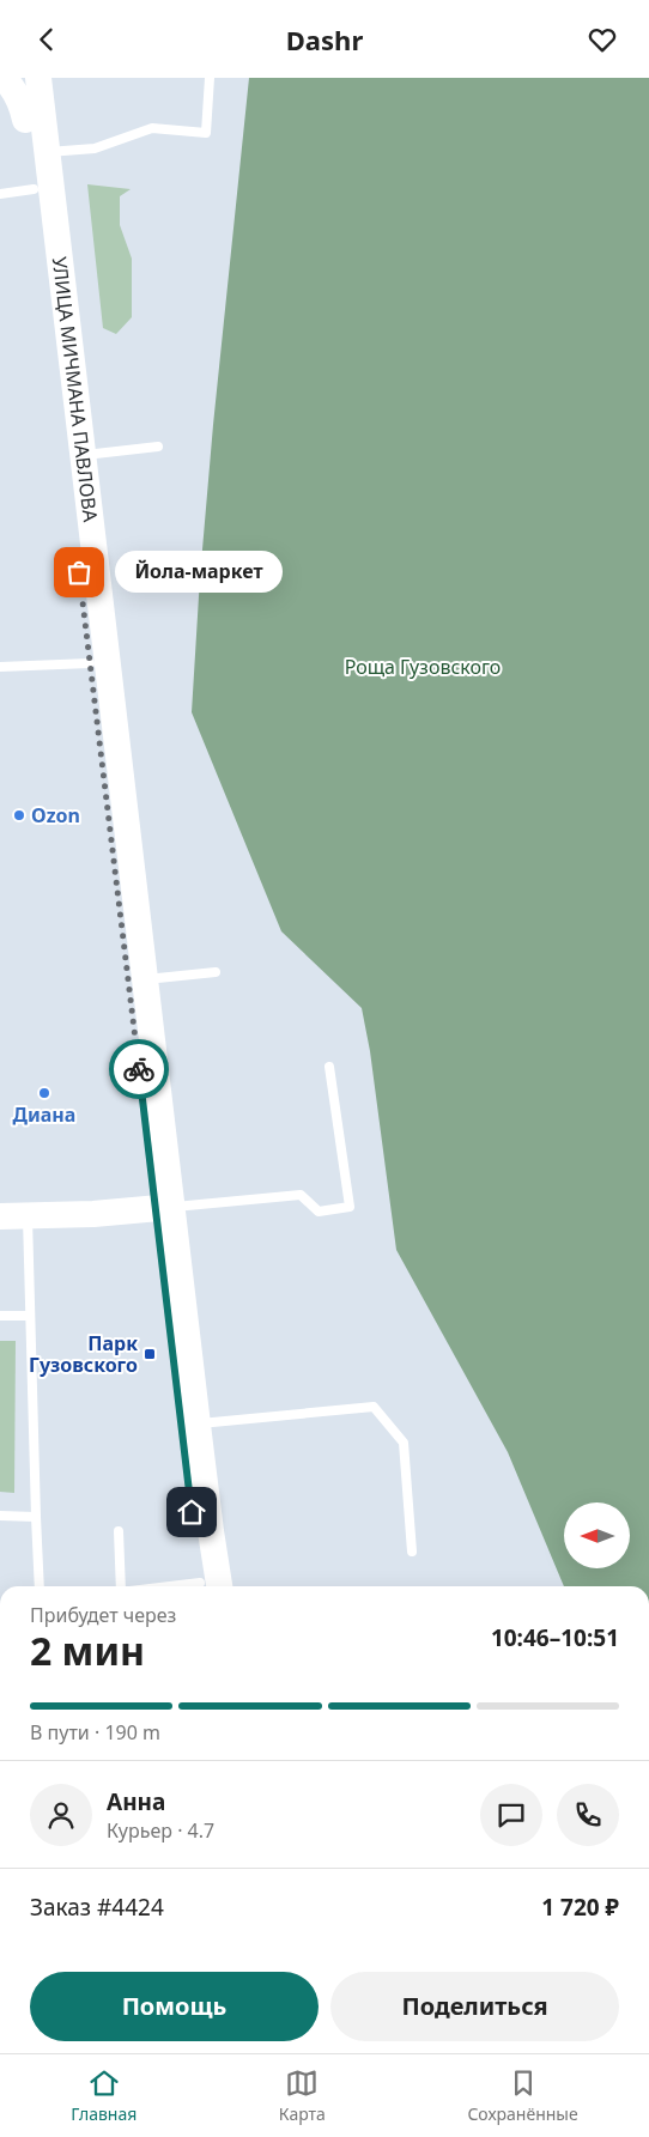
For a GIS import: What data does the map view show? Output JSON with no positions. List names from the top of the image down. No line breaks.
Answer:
{"streets":{"main road":["УЛИЦА МИЧМАНА ПАВЛОВА"]},"parks":["Роща Гузовского"],"places":{"other":["Йола-маркет","Ozon","Диана"],"transit":["Парк Гузовского"]},"north":"left","page":{"header":"Dashr","bubble":"Йола-маркет","heading":["2 мин","Прибудет через","10:46–10:51"],"panel":["Анна","Курьер · 4.7","Заказ #4424","1 720 ₽"],"bar":"В пути · 190 m","buttons":["Помощь","Поделиться"],"tabs":["Главная","Карта","Сохранённые"]}}
